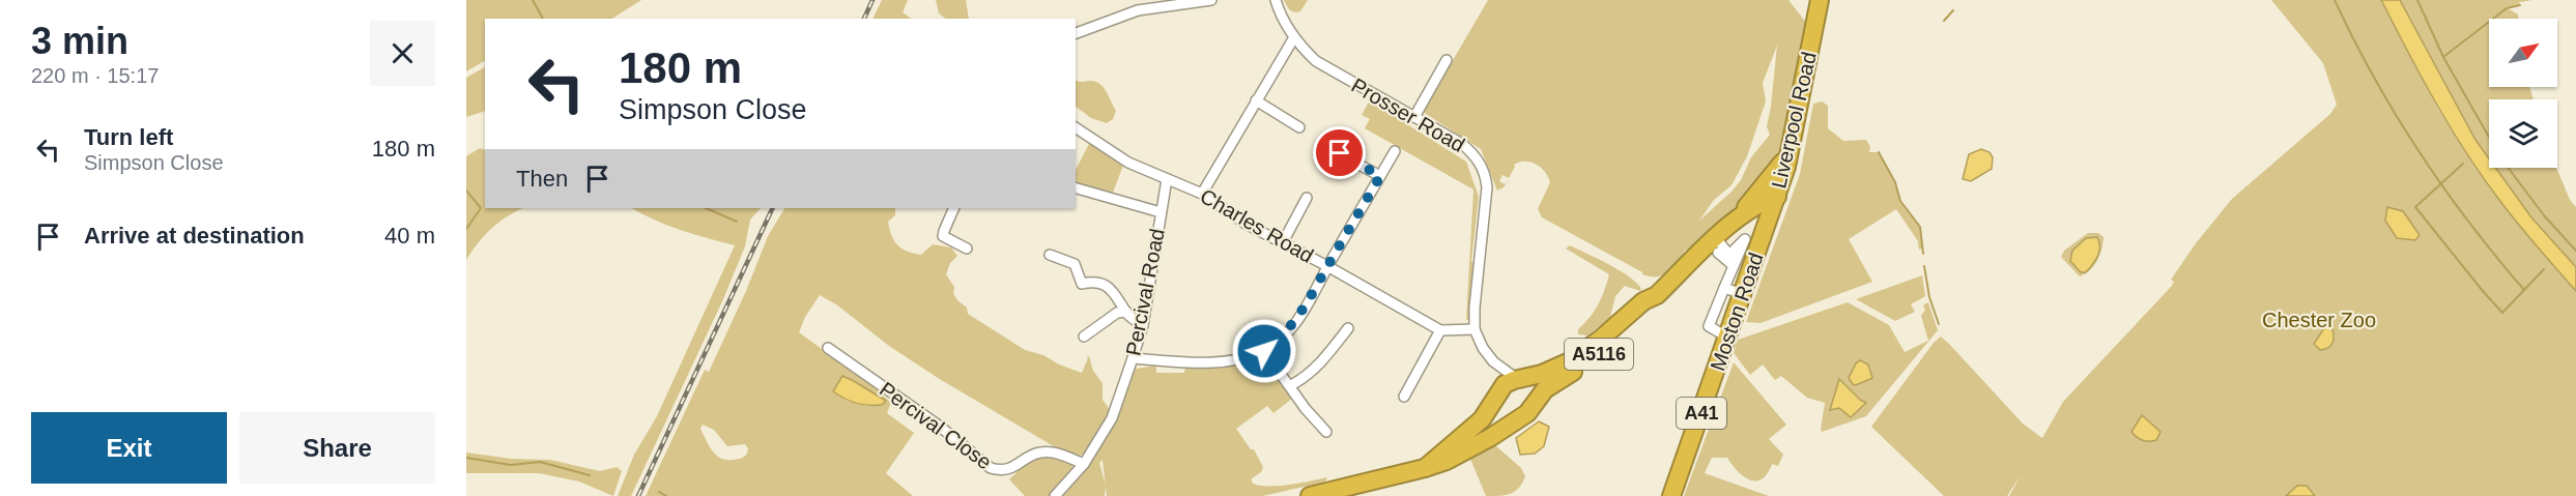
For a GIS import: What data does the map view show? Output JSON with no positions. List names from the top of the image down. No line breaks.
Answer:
{"streets":{"highway":["Liverpool Road","Moston Road","A5116","A41"],"street":["Prosser Road","Charles Road","Percival Road","Percival Close"]},"crossings":[["Prosser Road","Liverpool Road"],["Prosser Road","A5116"],["Liverpool Road","Moston Road"],["Liverpool Road","A5116"],["Charles Road","Percival Road"],["Percival Road","Percival Close"]],"parks":["Chester Zoo"],"north":"top right","page":{"heading":["3 min","220 m · 15:17"],"turn":["180 m","Simpson Close"],"list":[{"name":"Turn left","note":"Simpson Close","value":"180 m"},{"name":"Arrive at destination","value":"40 m"}],"then":"Then","buttons":["Exit","Share"]}}
